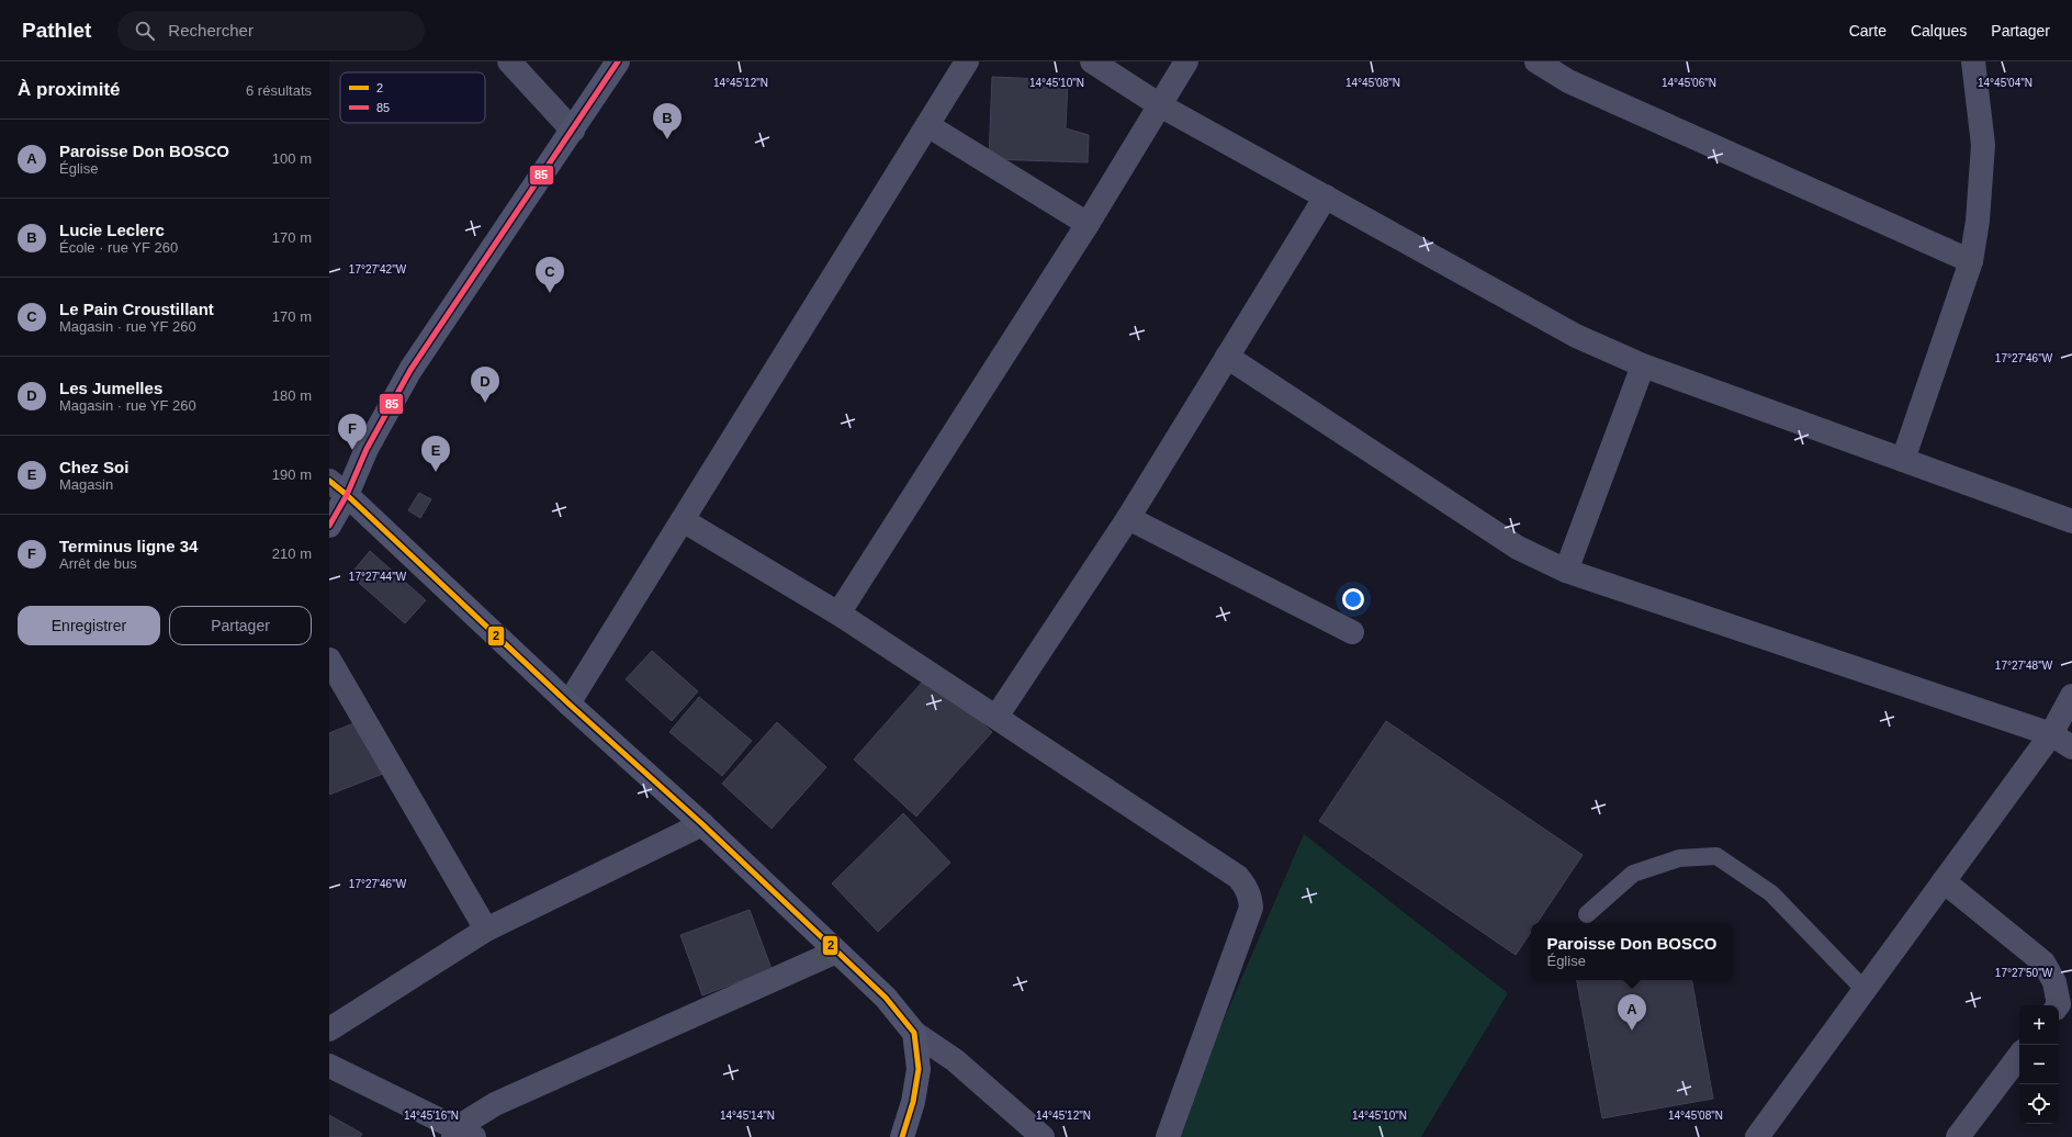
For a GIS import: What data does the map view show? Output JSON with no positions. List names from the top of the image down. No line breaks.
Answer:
{"lines":["transit line 85","transit line 2"],"legend":["2","85"],"page":{"header":"Pathlet","search":"Rechercher","nav":["Carte","Calques","Partager"],"heading":["À proximité","6 résultats"],"pins":["B","C","D","F","E","A"],"list":[{"mark":"A","name":"Paroisse Don BOSCO","note":"Église","value":"100 m"},{"mark":"B","name":"Lucie Leclerc","note":"École · rue YF 260","value":"170 m"},{"mark":"C","name":"Le Pain Croustillant","note":"Magasin · rue YF 260","value":"170 m"},{"mark":"D","name":"Les Jumelles","note":"Magasin · rue YF 260","value":"180 m"},{"mark":"E","name":"Chez Soi","note":"Magasin","value":"190 m"},{"mark":"F","name":"Terminus ligne 34","note":"Arrêt de bus","value":"210 m"}],"buttons":["Enregistrer","Partager"],"popup":["Paroisse Don BOSCO","Église"],"map_buttons":["+","−"]},"coordinates":["14°45'12\"N","14°45'10\"N","14°45'08\"N","14°45'06\"N","14°45'04\"N","17°27'42\"W","17°27'46\"W","17°27'44\"W","17°27'48\"W","17°27'50\"W","14°45'16\"N","14°45'14\"N"]}
